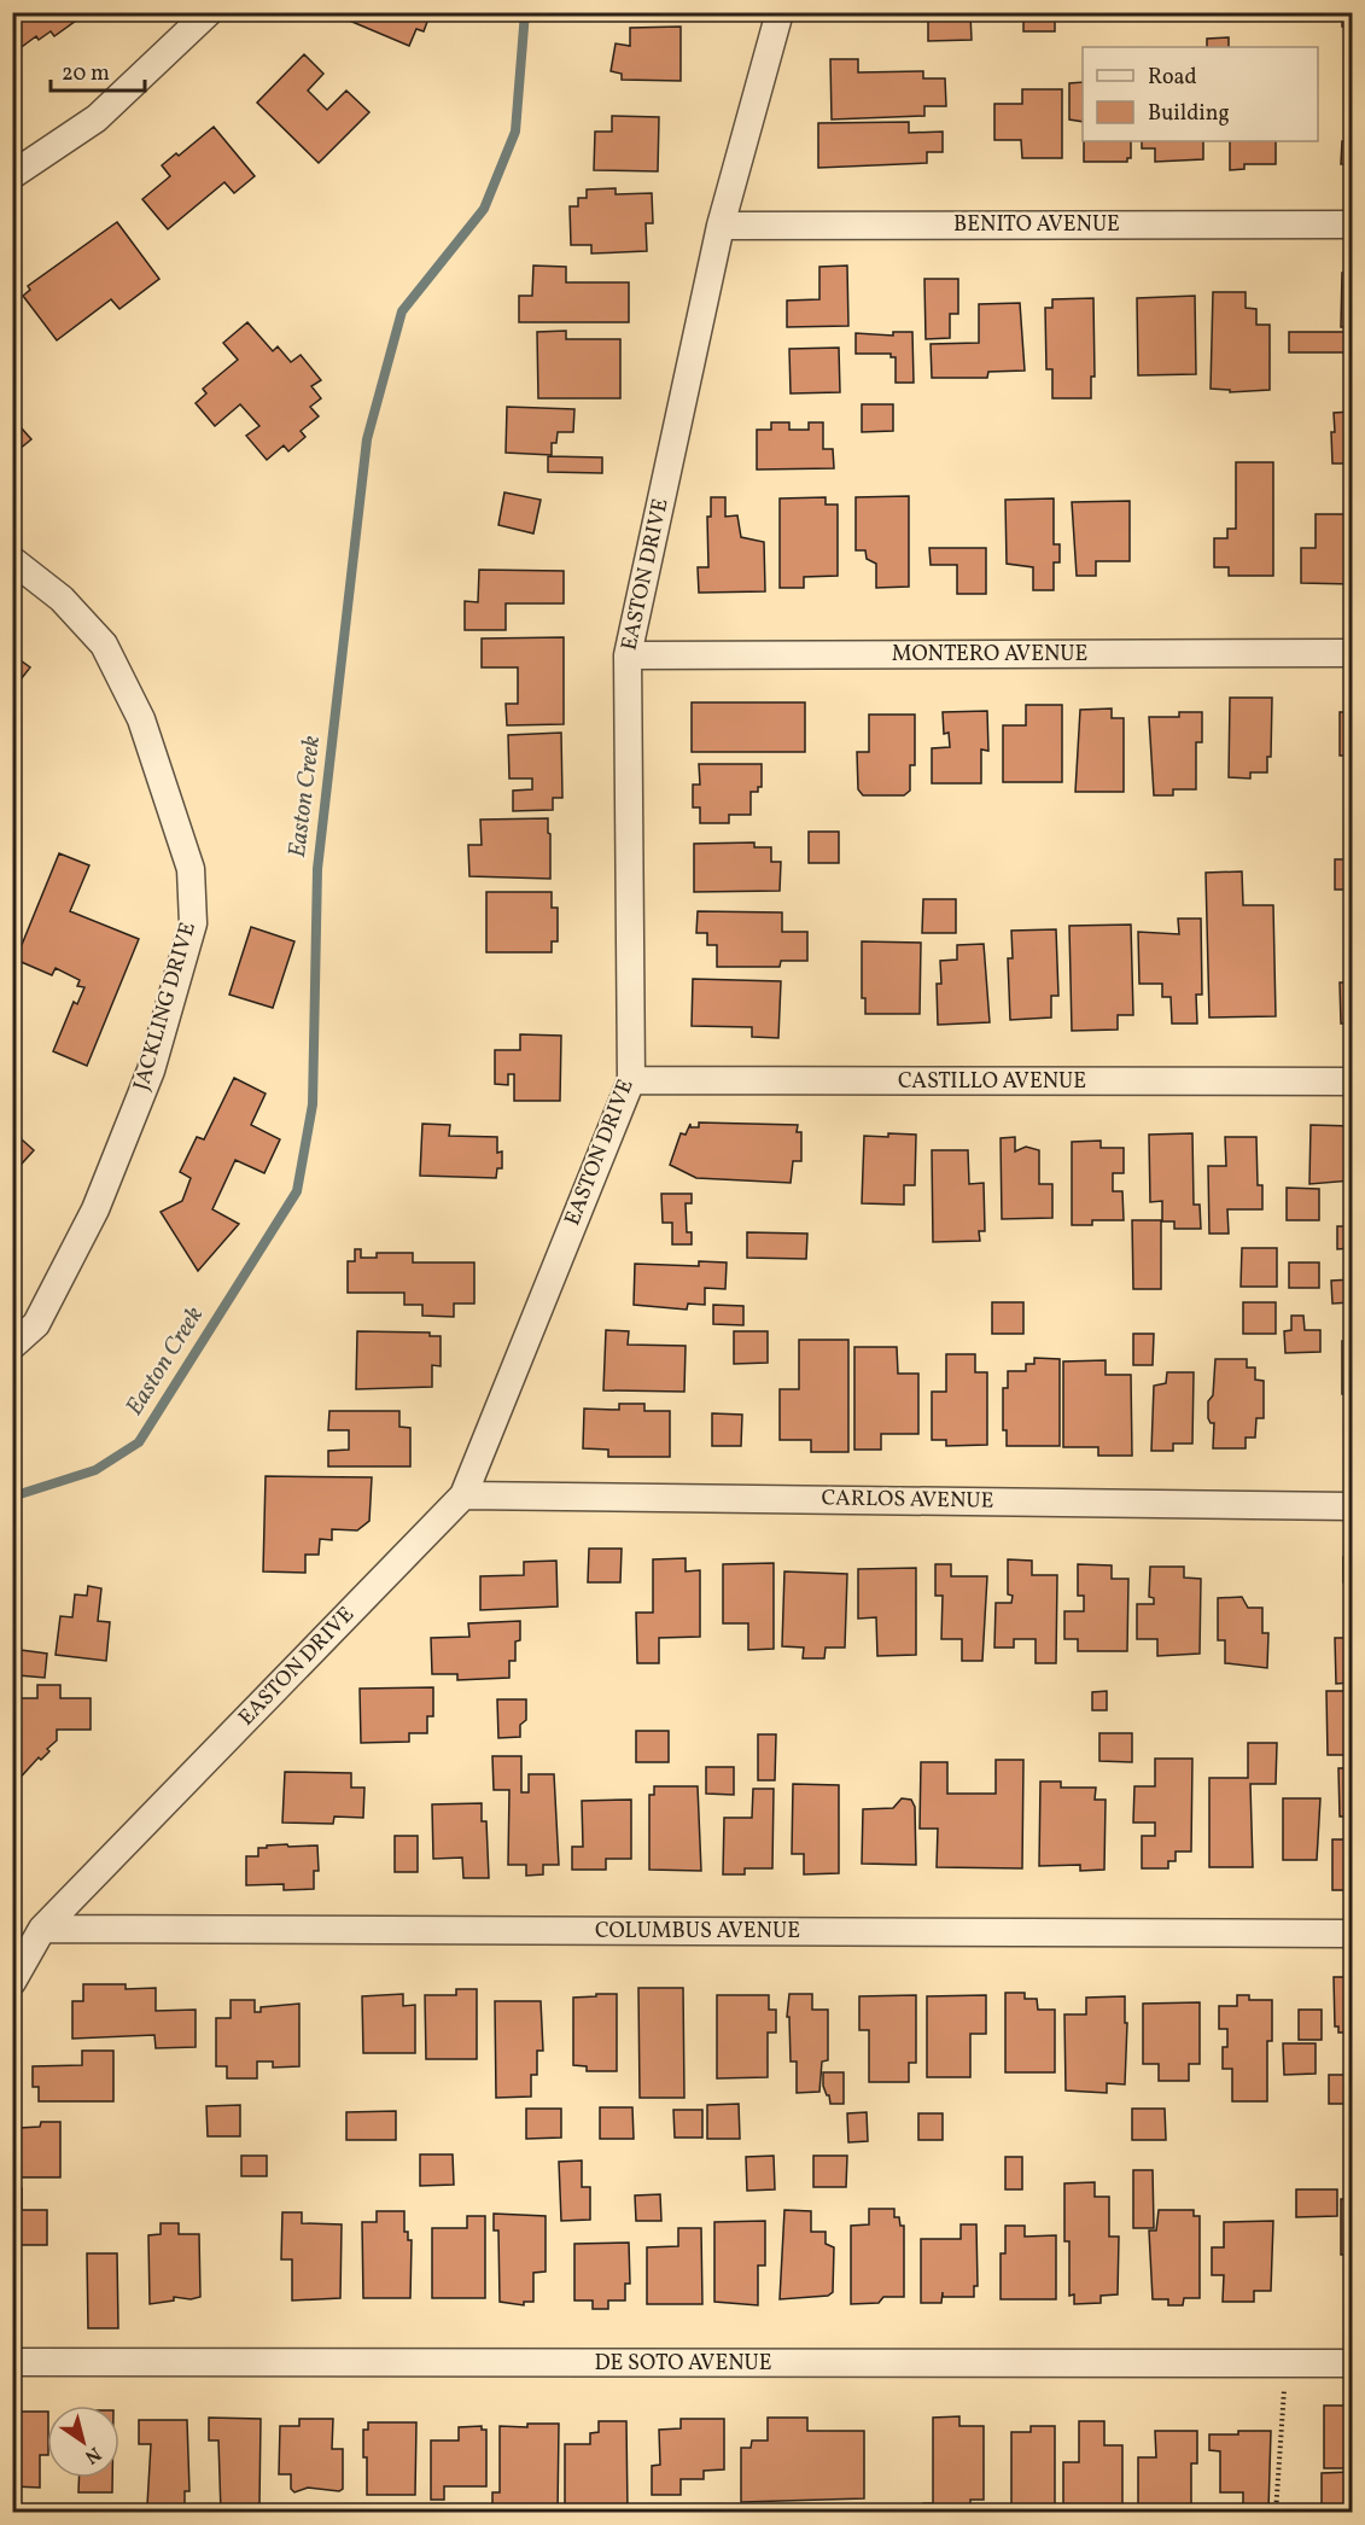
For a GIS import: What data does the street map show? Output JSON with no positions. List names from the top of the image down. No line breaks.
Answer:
{"streets":{"street":["BENITO AVENUE","EASTON DRIVE","MONTERO AVENUE","JACKLING DRIVE","CASTILLO AVENUE","CARLOS AVENUE","COLUMBUS AVENUE","DE SOTO AVENUE"]},"crossings":[["BENITO AVENUE","EASTON DRIVE"],["EASTON DRIVE","MONTERO AVENUE"],["EASTON DRIVE","CASTILLO AVENUE"],["EASTON DRIVE","CARLOS AVENUE"],["EASTON DRIVE","COLUMBUS AVENUE"]],"water":["Easton Creek"],"legend":["Road","Building"],"scale_bar":"20 m","north":"bottom right"}
